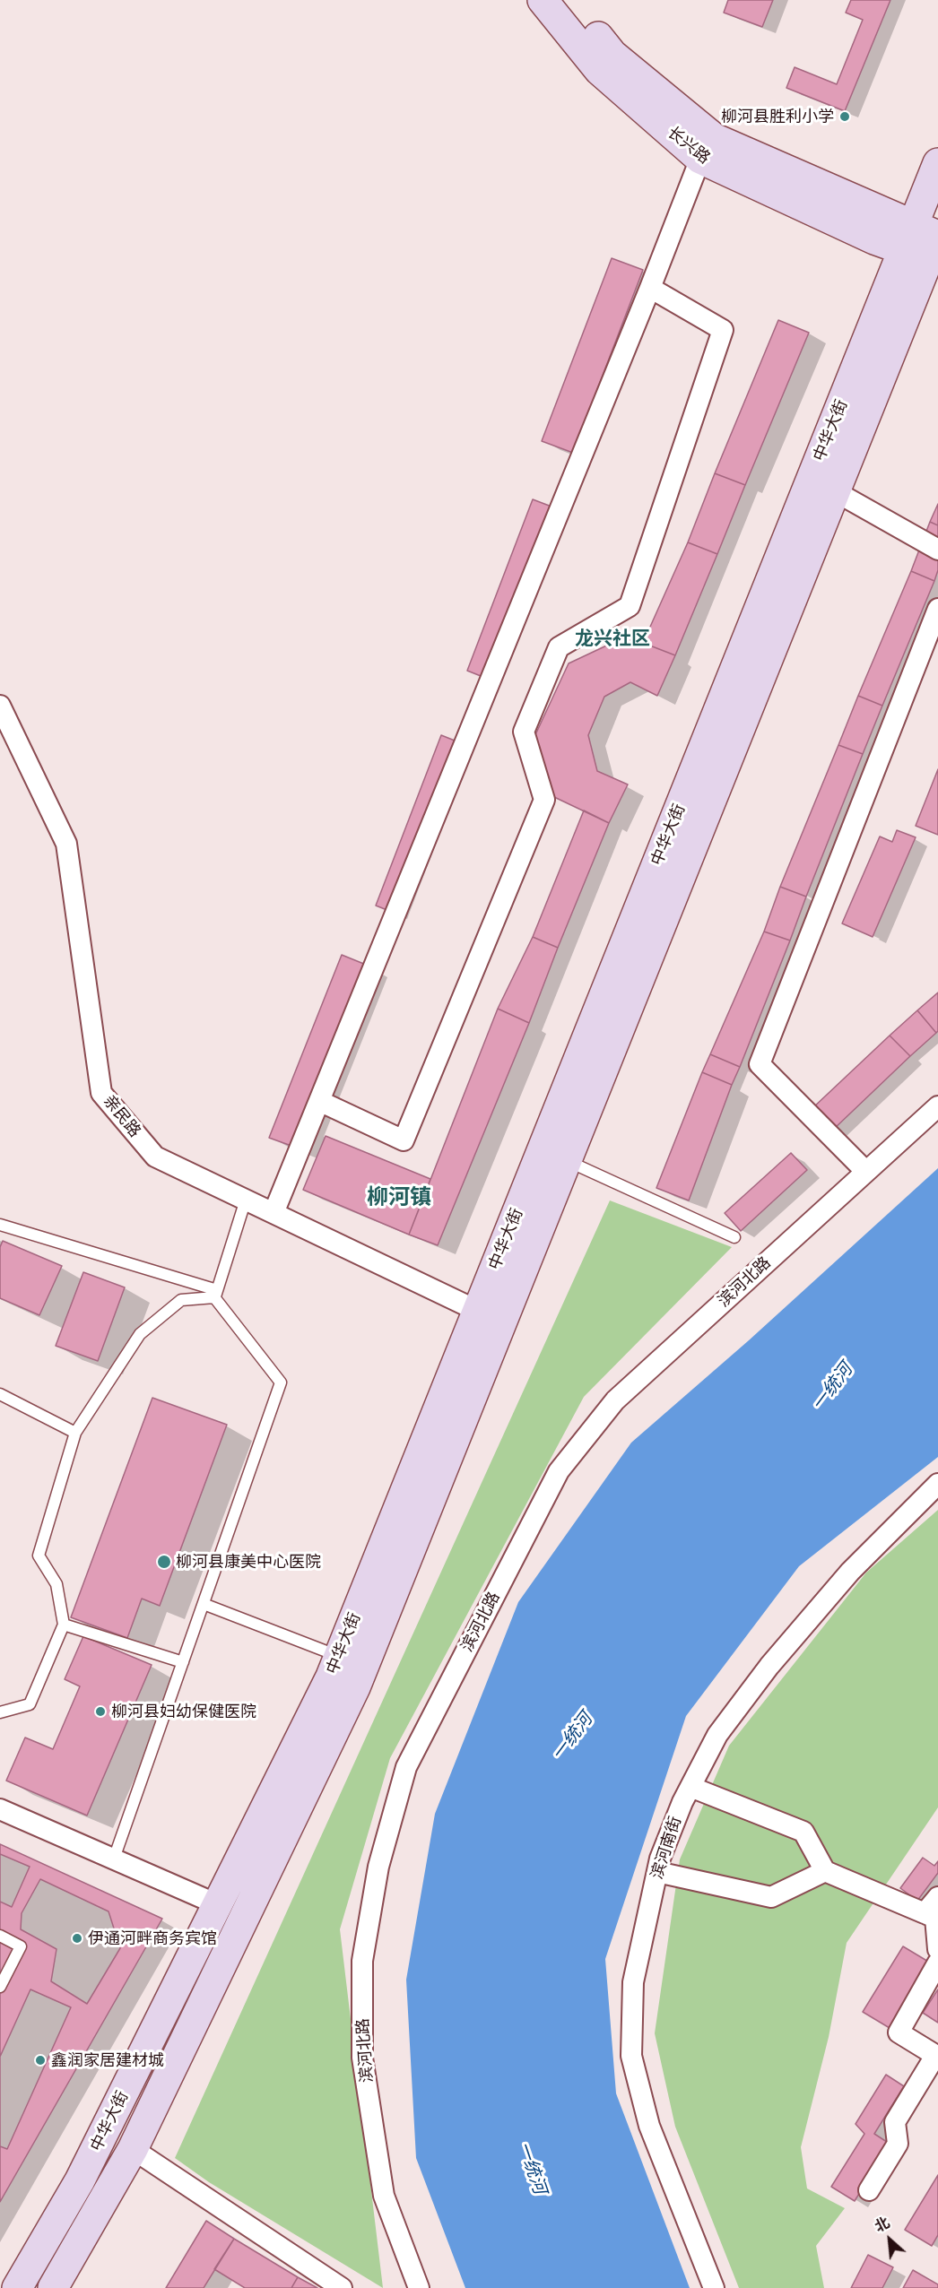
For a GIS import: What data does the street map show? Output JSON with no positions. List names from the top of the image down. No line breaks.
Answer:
{"streets":{"main road":["长兴路","中华大街"],"street":["亲民路","滨河北路","滨河南街"]},"crossings":[["长兴路","中华大街"],["中华大街","亲民路"]],"districts":["龙兴社区","柳河镇"],"water":["一统河"],"places":["柳河县胜利小学","柳河县康美中心医院","柳河县妇幼保健医院","伊通河畔商务宾馆","鑫润家居建材城"],"north":"top left"}
